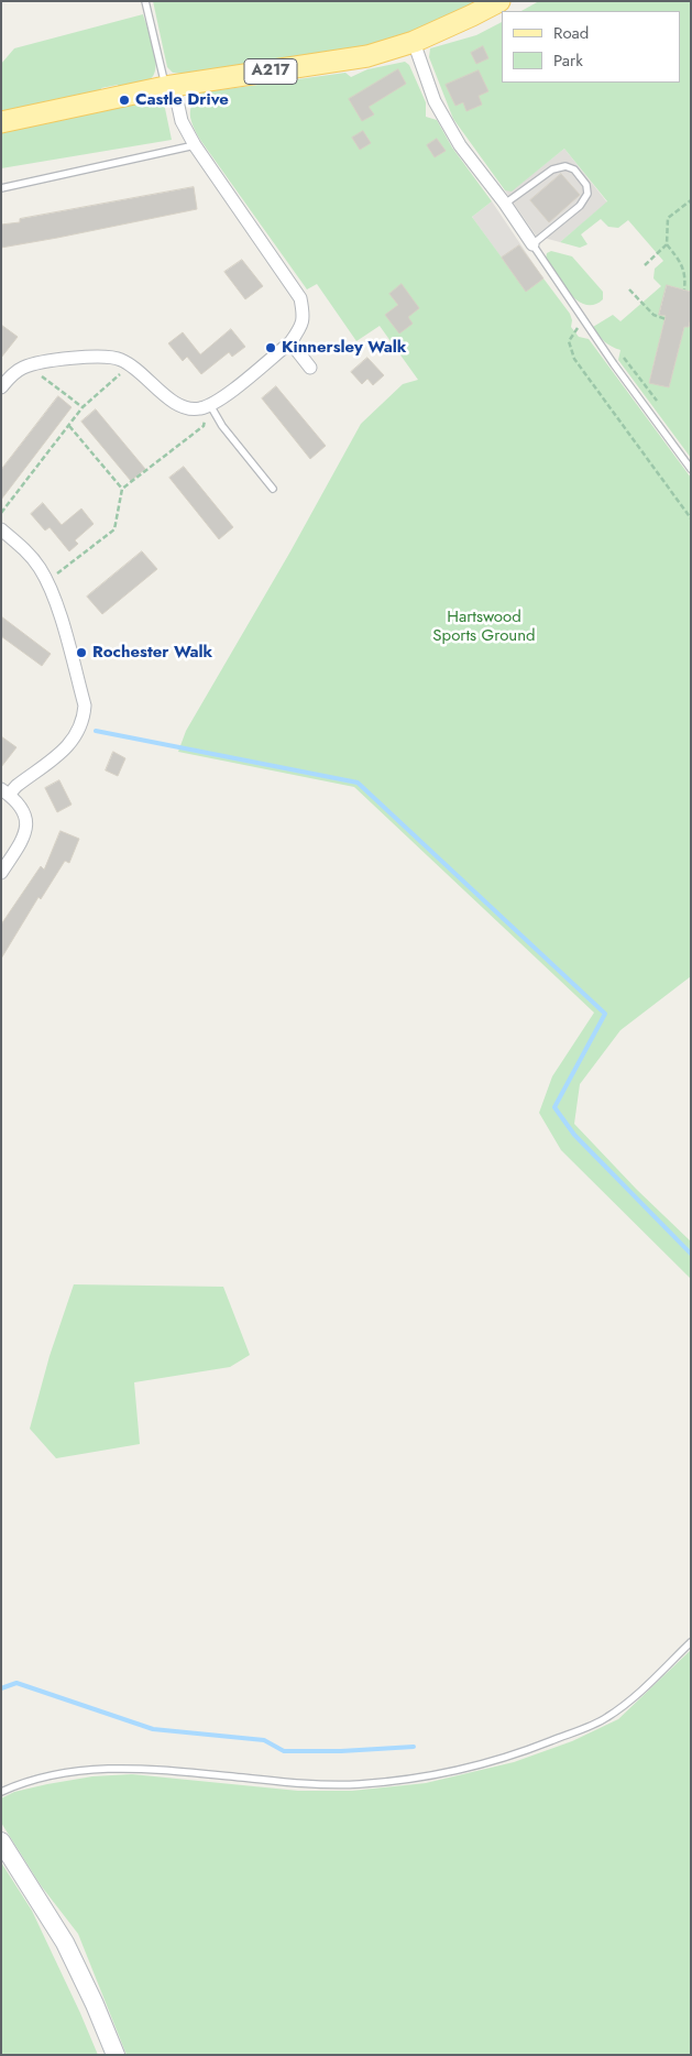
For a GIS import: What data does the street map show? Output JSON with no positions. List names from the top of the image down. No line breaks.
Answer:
{"streets":{"main road":["A217"]},"parks":["Hartswood Sports Ground"],"places":["Castle Drive","Kinnersley Walk","Rochester Walk"],"legend":["Road","Park"]}
